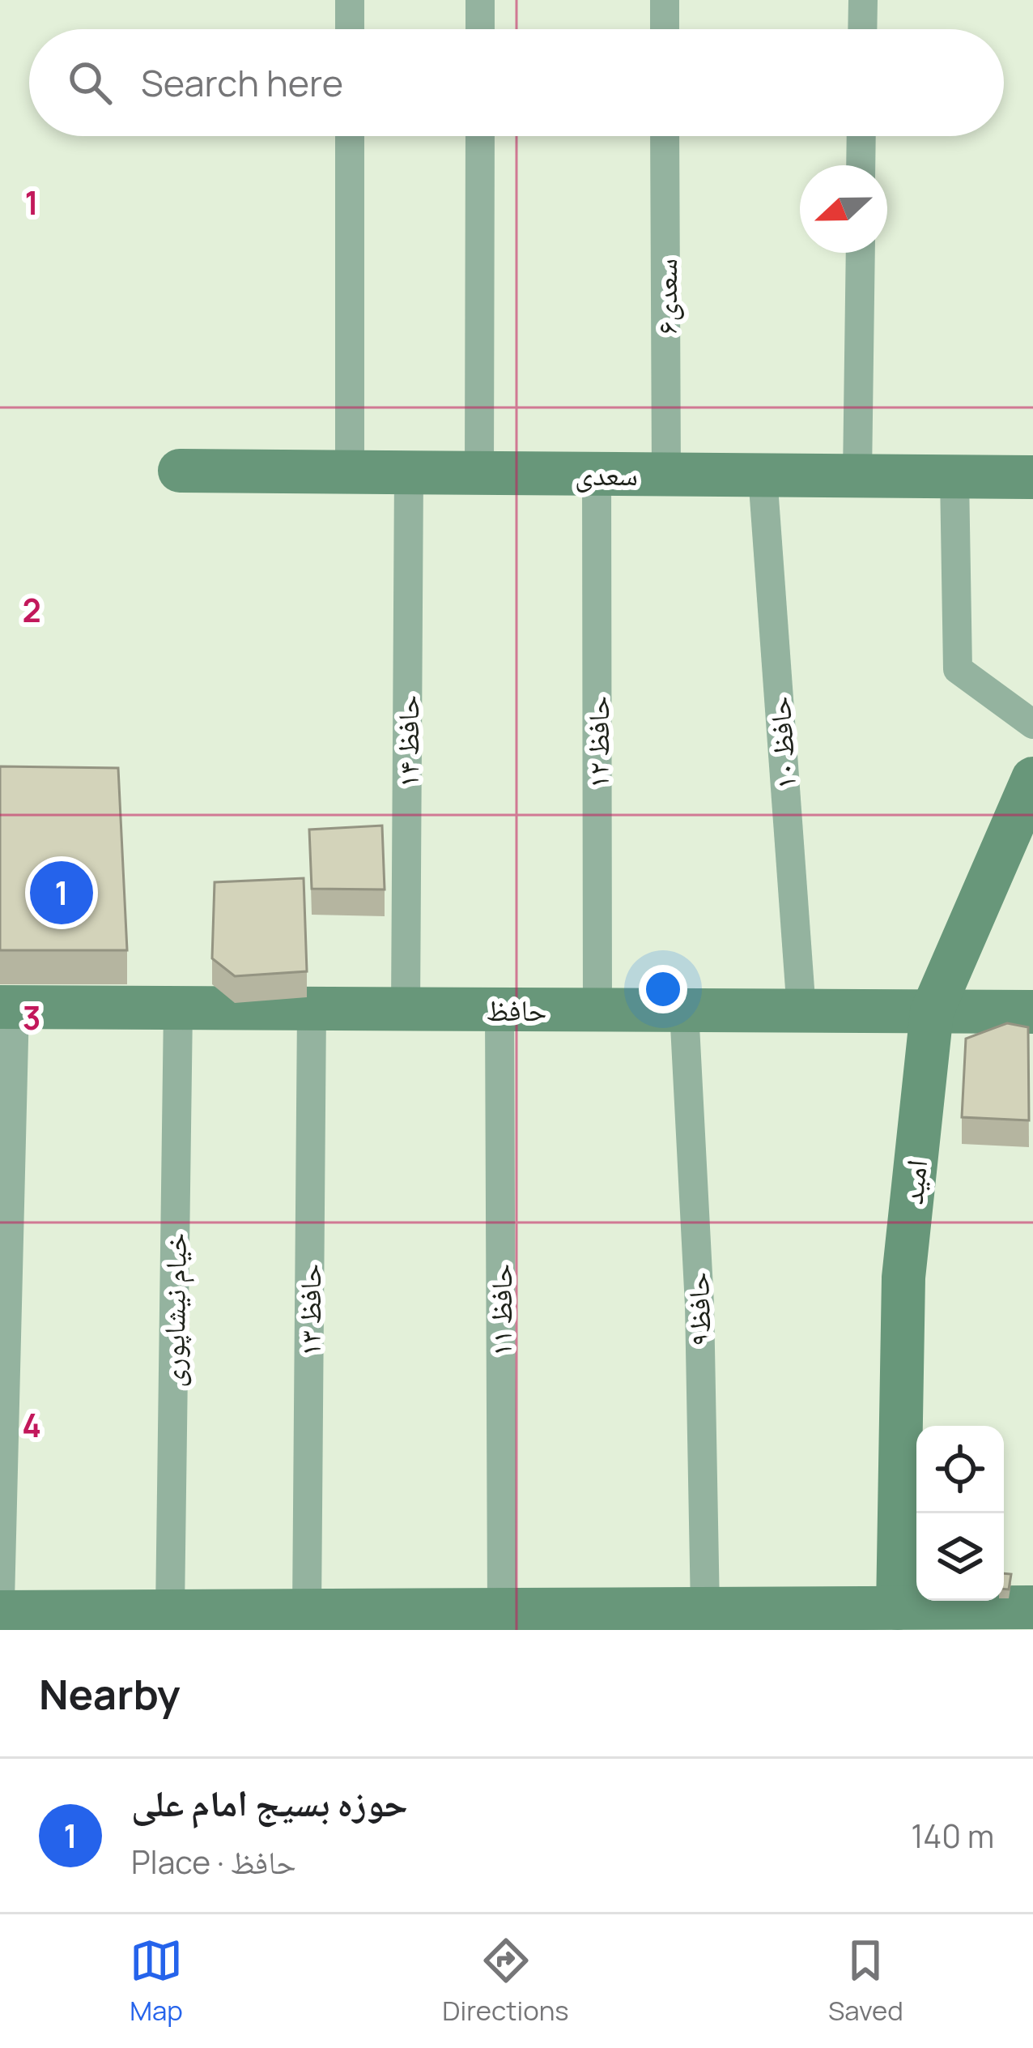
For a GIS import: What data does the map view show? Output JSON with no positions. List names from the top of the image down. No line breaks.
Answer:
{"streets":{"street":["سعدی۶","سعدی","حافظ ۱۴","حافظ ۱۲","حافظ ۱۰","حافظ","امید","حافظ۹","خیام نیشاپوری","حافظ ۱۳","حافظ ۱۱"]},"crossings":[["سعدی۶","سعدی"],["سعدی","حافظ ۱۴"],["سعدی","حافظ ۱۲"],["سعدی","حافظ ۱۰"],["حافظ ۱۴","حافظ"],["حافظ ۱۲","حافظ"],["حافظ ۱۰","حافظ"],["حافظ","امید"],["حافظ","حافظ۹"],["حافظ","خیام نیشاپوری"],["حافظ","حافظ ۱۳"],["حافظ","حافظ ۱۱"]],"north":"left","page":{"search":"Search here","pins":"1","heading":"Nearby","list":[{"mark":"1","name":"حوزه بسیج امام علی","note":"Place · حافظ","value":"140 m"}],"nav":["Map","Directions","Saved"]},"grid":{"rows":["1","2","3","4"]}}
